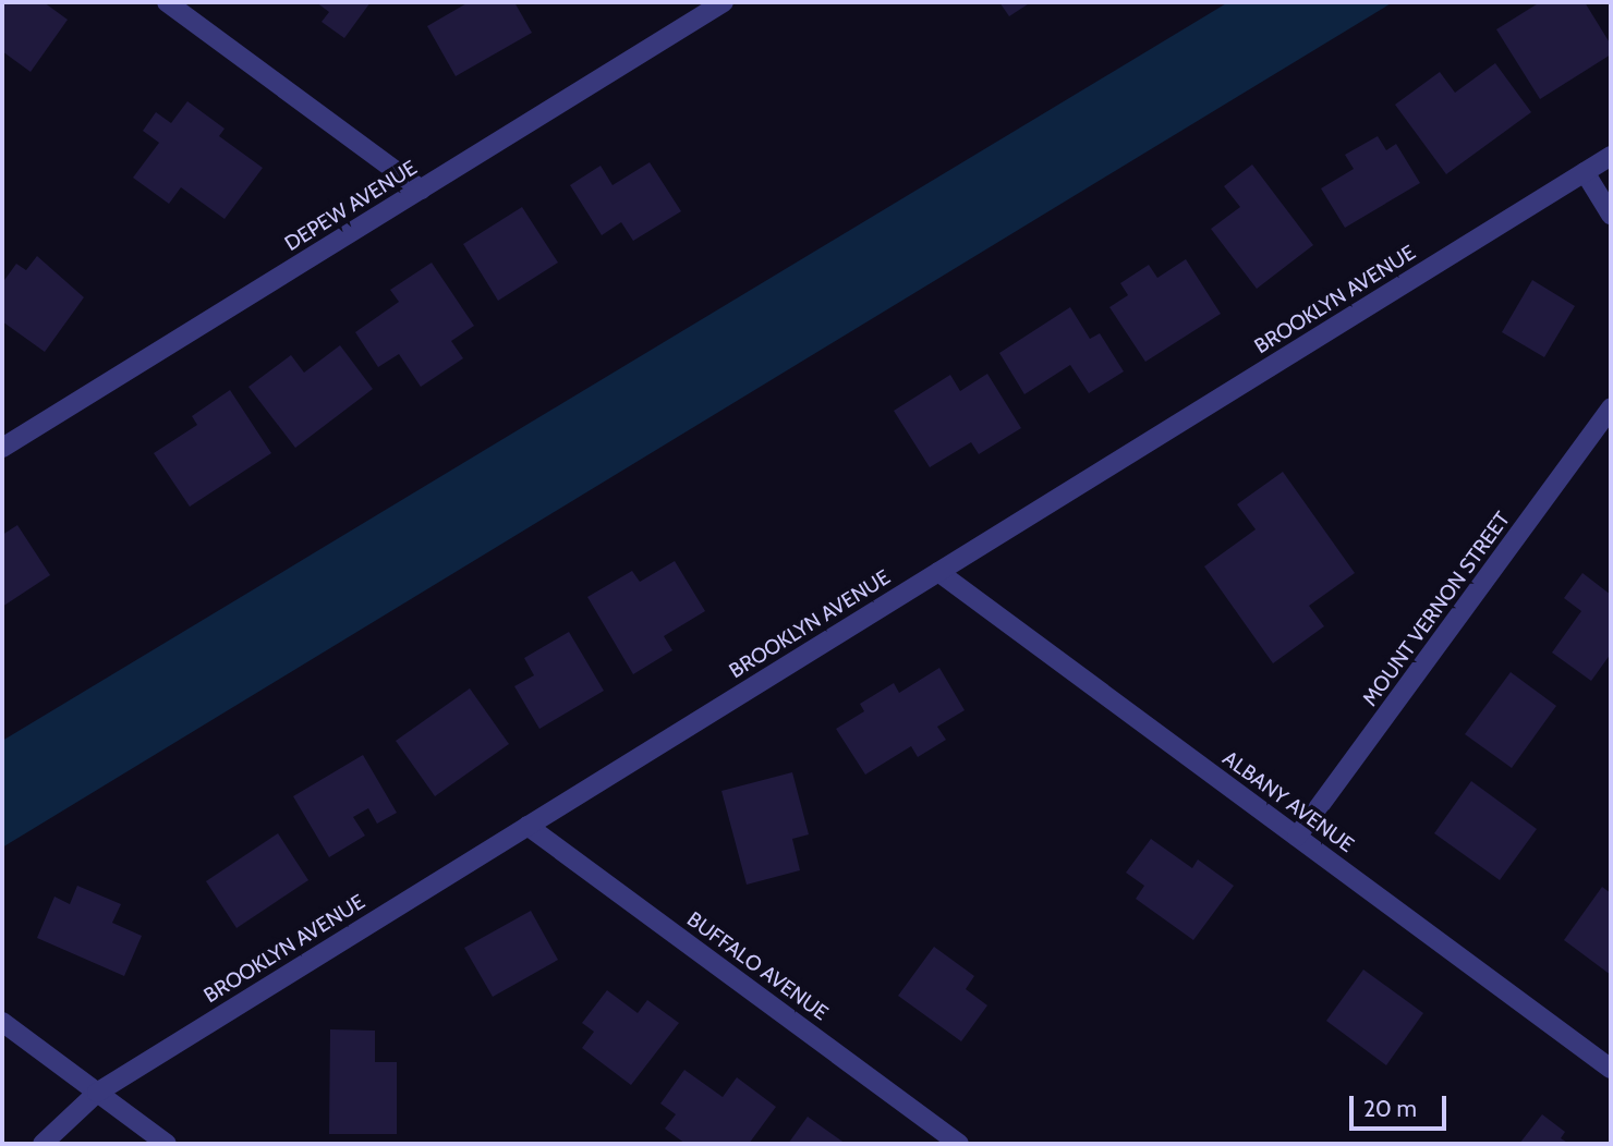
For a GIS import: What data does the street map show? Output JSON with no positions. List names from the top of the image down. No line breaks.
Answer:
{"streets":{"street":["DEPEW AVENUE","BROOKLYN AVENUE","MOUNT VERNON STREET","ALBANY AVENUE","BUFFALO AVENUE"]},"crossings":[["BROOKLYN AVENUE","ALBANY AVENUE"],["BROOKLYN AVENUE","BUFFALO AVENUE"],["MOUNT VERNON STREET","ALBANY AVENUE"]],"scale_bar":"20 m"}
